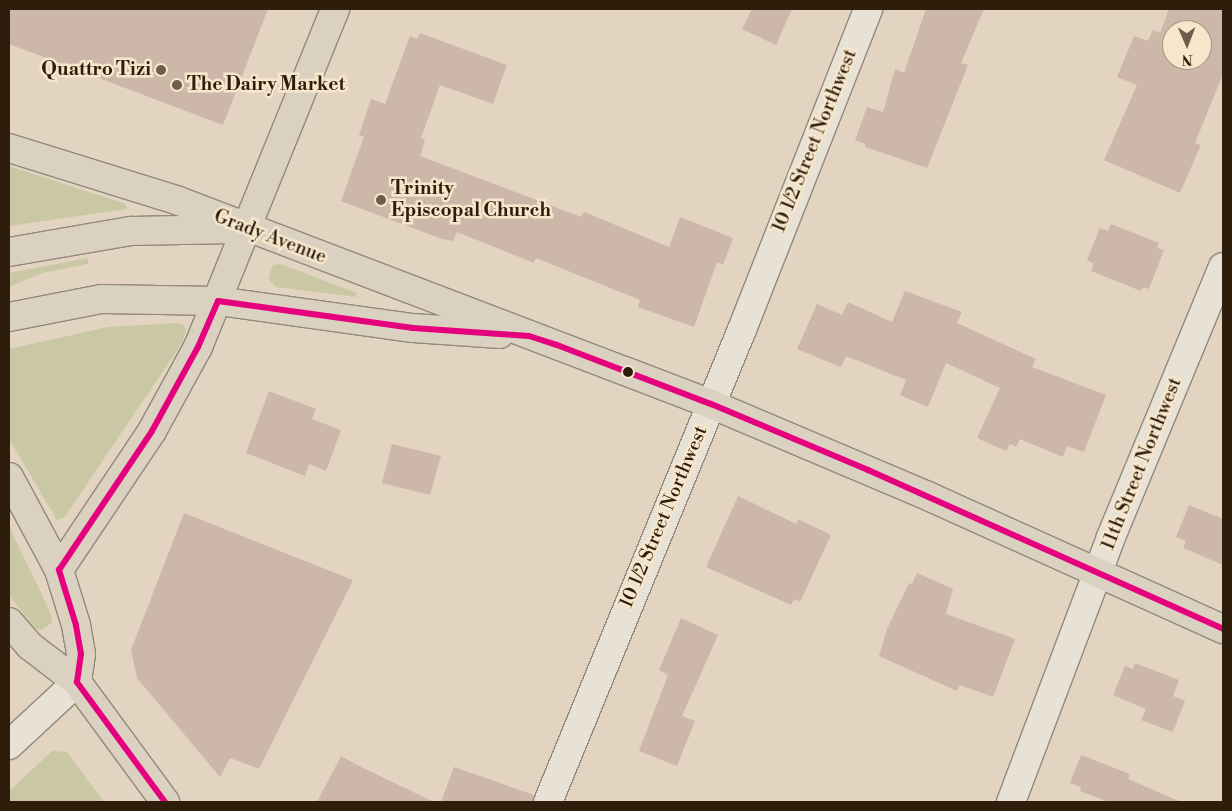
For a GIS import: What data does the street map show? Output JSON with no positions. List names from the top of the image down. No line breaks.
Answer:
{"streets":{"main road":["Grady Avenue"],"street":["10 1/2 Street Northwest","11th Street Northwest"]},"crossings":[["10 1/2 Street Northwest","Grady Avenue"],["Grady Avenue","11th Street Northwest"]],"places":["Quattro Tizi","The Dairy Market","Trinity Episcopal Church"],"north":"bottom"}
